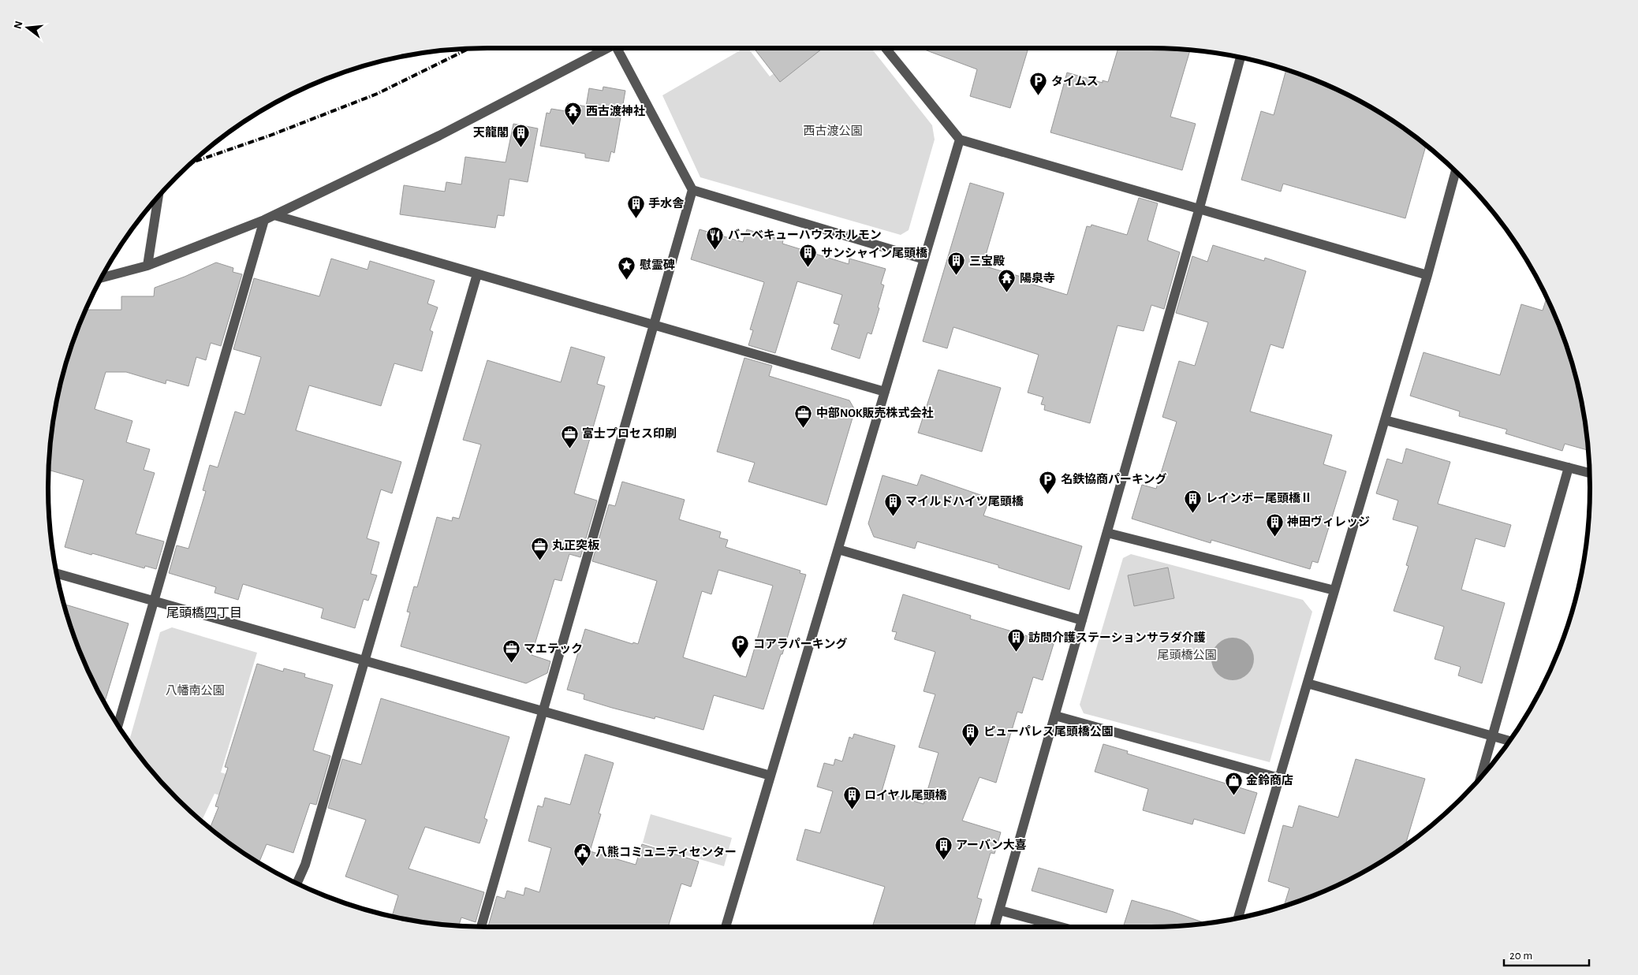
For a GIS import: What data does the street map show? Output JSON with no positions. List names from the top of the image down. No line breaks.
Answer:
{"districts":["尾頭橋四丁目"],"parks":["西古渡公園","尾頭橋公園","八幡南公園"],"places":{"parking":["タイムス","名鉄協商パーキング","コアラパーキング"],"temple":["西古渡神社","陽泉寺"],"building":["天龍閣","手水舎","サンシャイン尾頭橋","三宝殿","レインボー尾頭橋Ⅱ","マイルドハイツ尾頭橋","神田ヴィレッジ","訪問介護ステーションサラダ介護","ピューパレス尾頭橋公園","ロイヤル尾頭橋","アーバン大喜"],"restaurant":["バーベキューハウスホルモン"],"place":["慰霊碑"],"office":["中部NOK販売株式会社","富士プロセス印刷","丸正突板","マエテック"],"shop":["金鈴商店"],"public building":["八熊コミュニティセンター"]},"scale_bar":"20 m","north":"left"}
